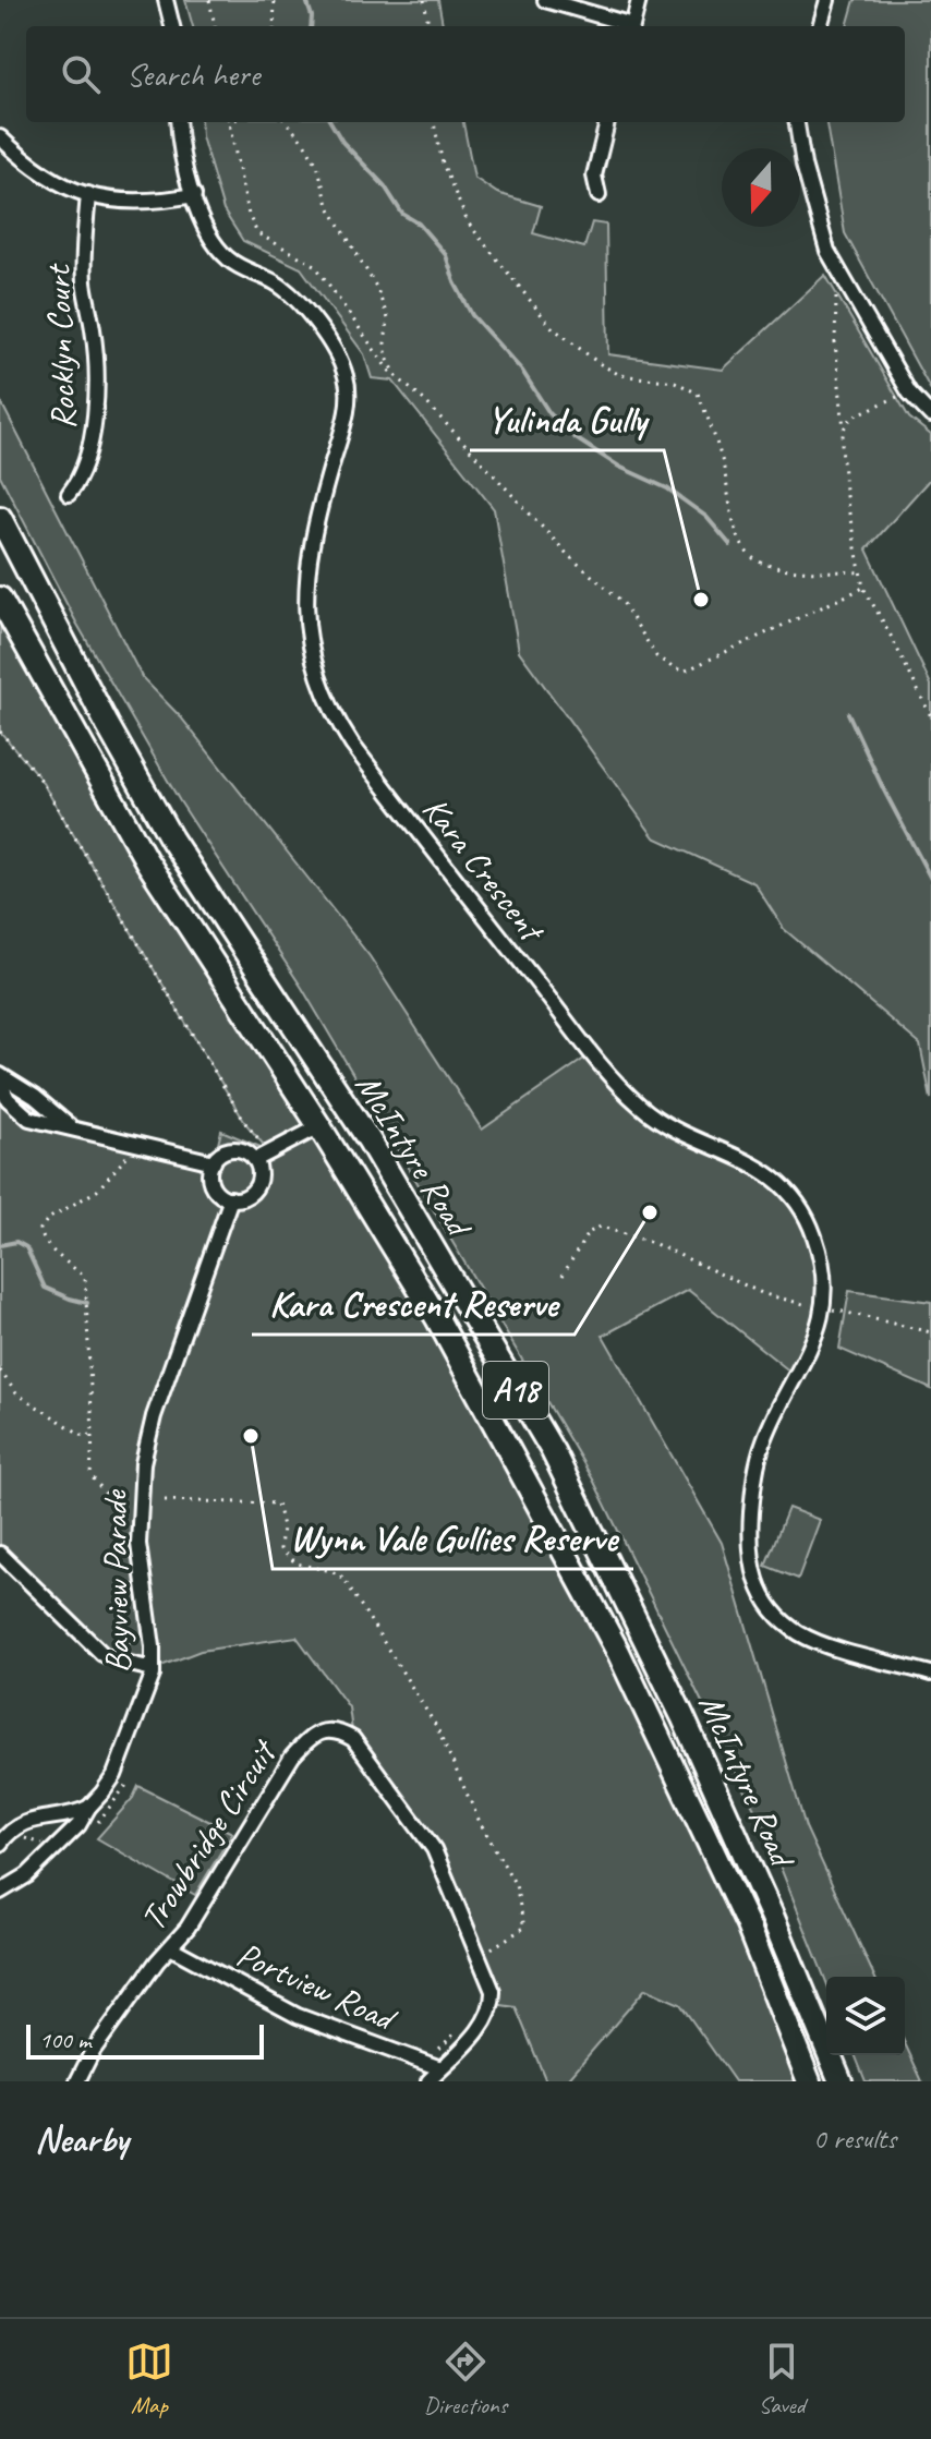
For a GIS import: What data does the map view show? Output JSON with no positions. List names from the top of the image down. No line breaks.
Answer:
{"streets":{"main road":["McIntyre Road","A18"],"street":["Rocklyn Court","Kara Crescent","Bayview Parade","Trowbridge Circuit","Portview Road"]},"crossings":[["Trowbridge Circuit","Portview Road"]],"places":["Yulinda Gully","Kara Crescent Reserve","Wynn Vale Gullies Reserve"],"scale_bar":"100 m","north":"bottom","page":{"search":"Search here","scale":"100 m","heading":["Nearby","0 results"],"nav":["Map","Directions","Saved"]}}
